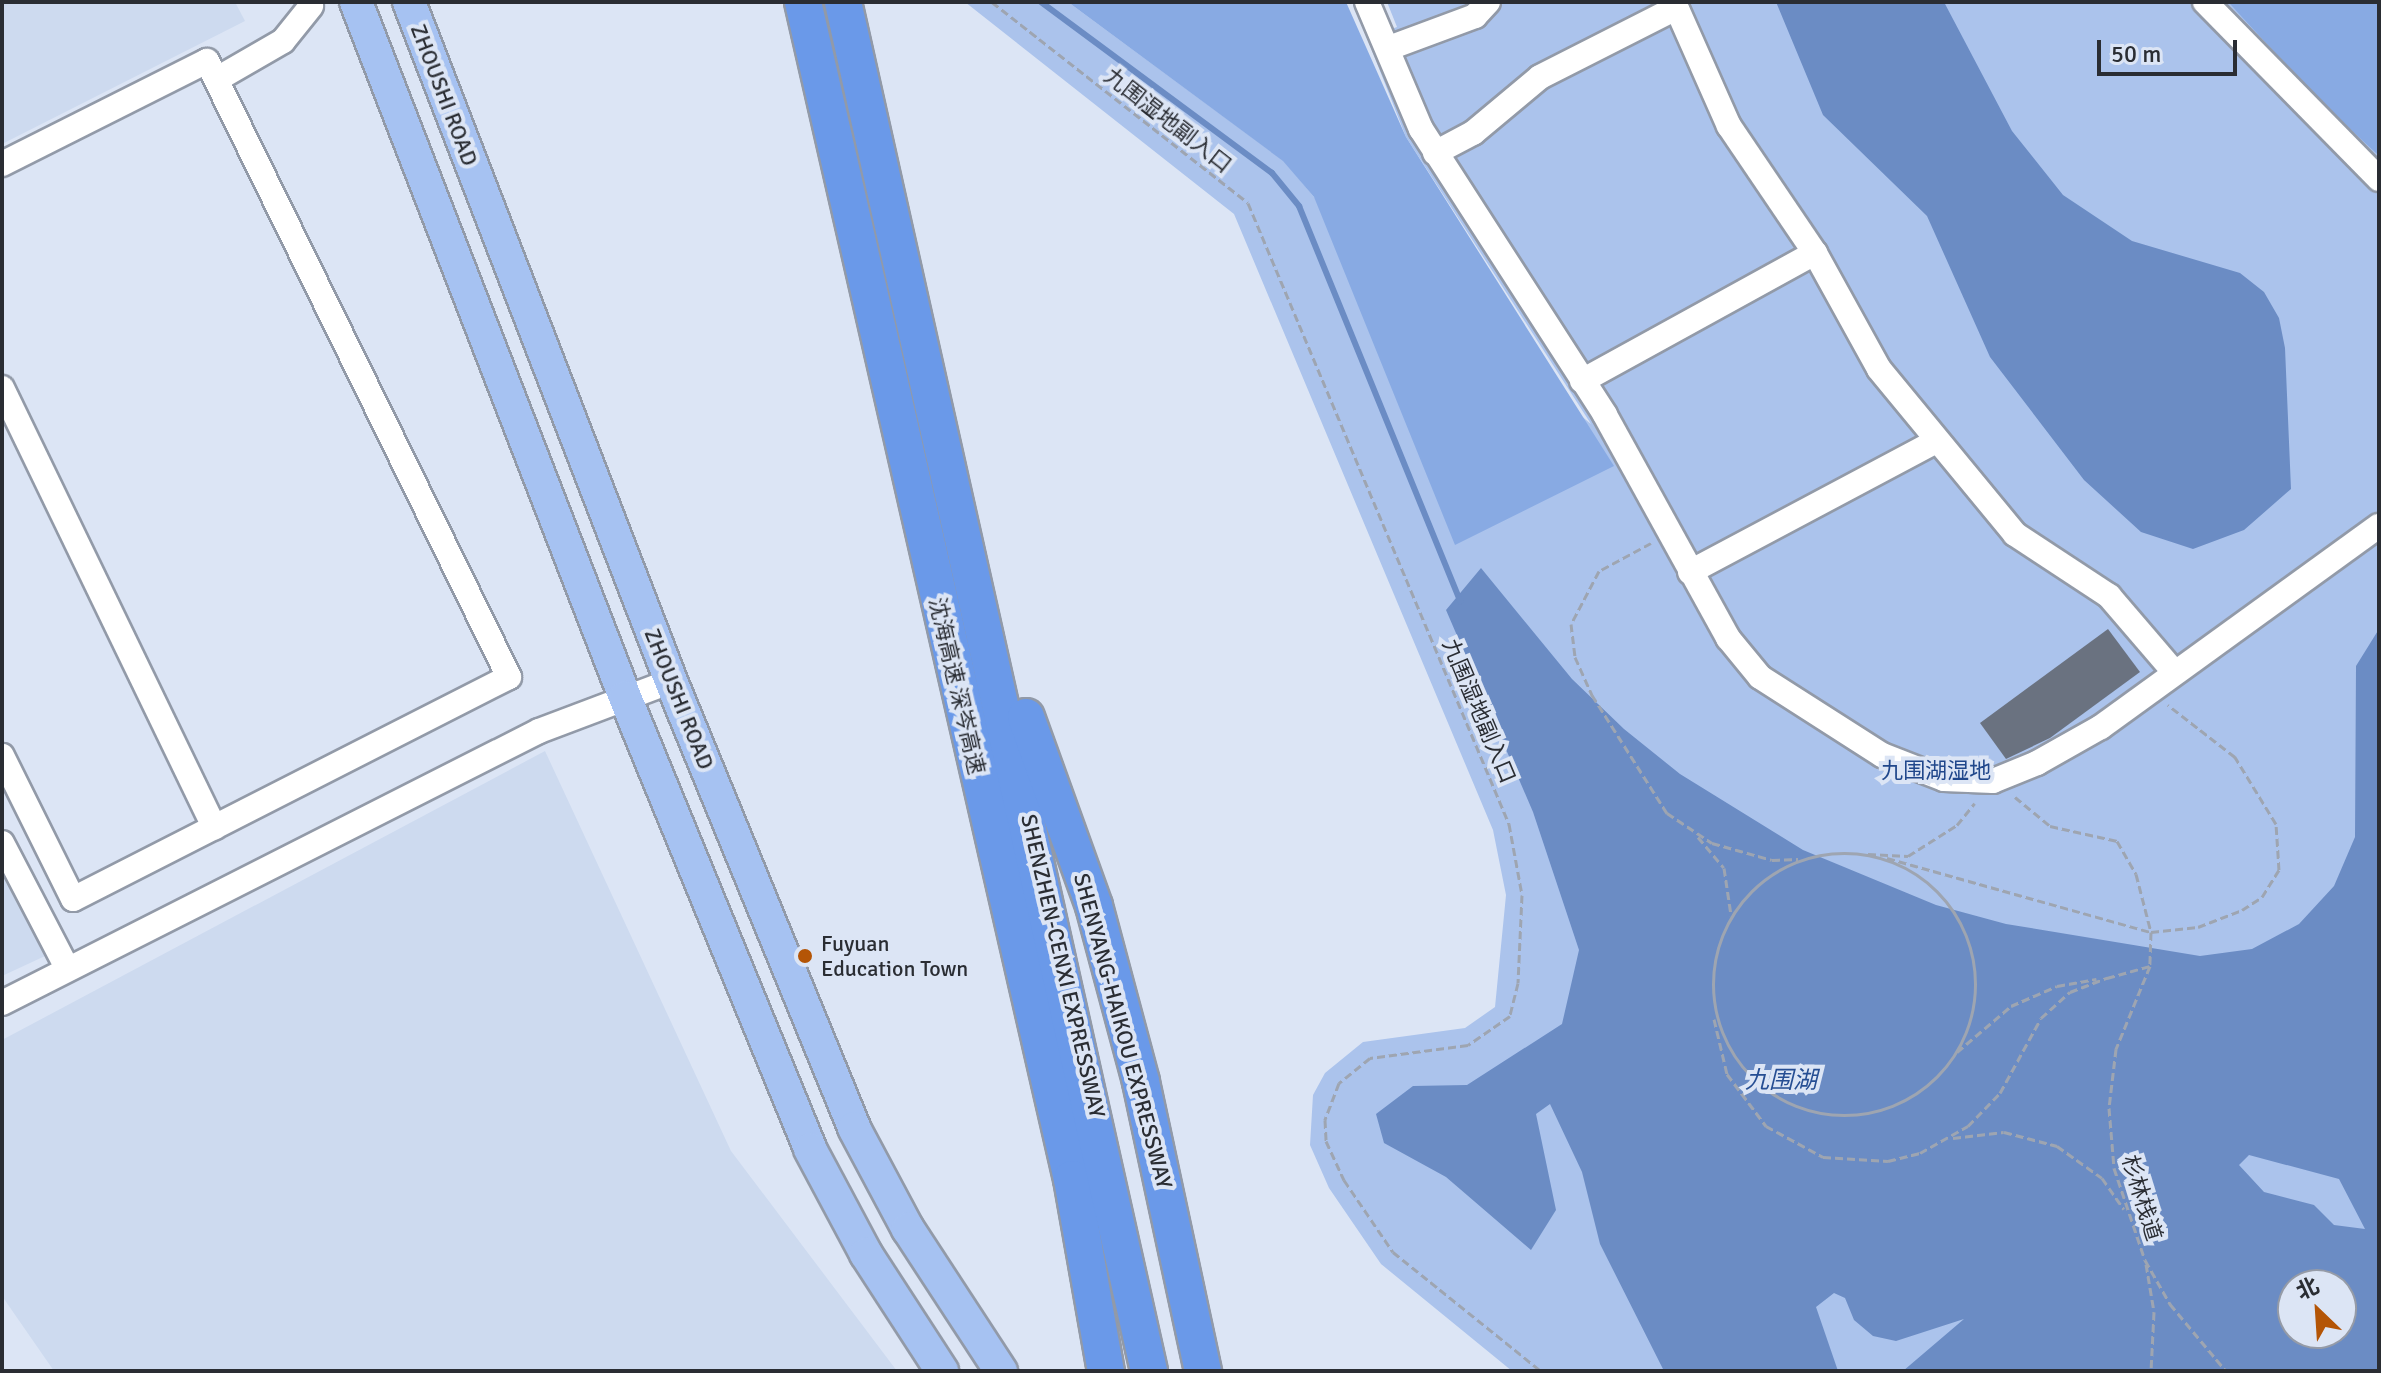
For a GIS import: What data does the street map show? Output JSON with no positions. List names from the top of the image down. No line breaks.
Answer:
{"streets":{"highway":["沈海高速 深岑高速","SHENZHEN-CENXI EXPRESSWAY","SHENYANG-HAIKOU EXPRESSWAY"],"main road":["ZHOUSHI ROAD"],"path":["九围湿地副入口","杉林栈道"]},"crossings":[["SHENZHEN-CENXI EXPRESSWAY","SHENYANG-HAIKOU EXPRESSWAY"]],"water":["九围湖"],"parks":["九围湖湿地"],"places":["Fuyuan Education Town"],"scale_bar":"50 m","north":"top left"}
